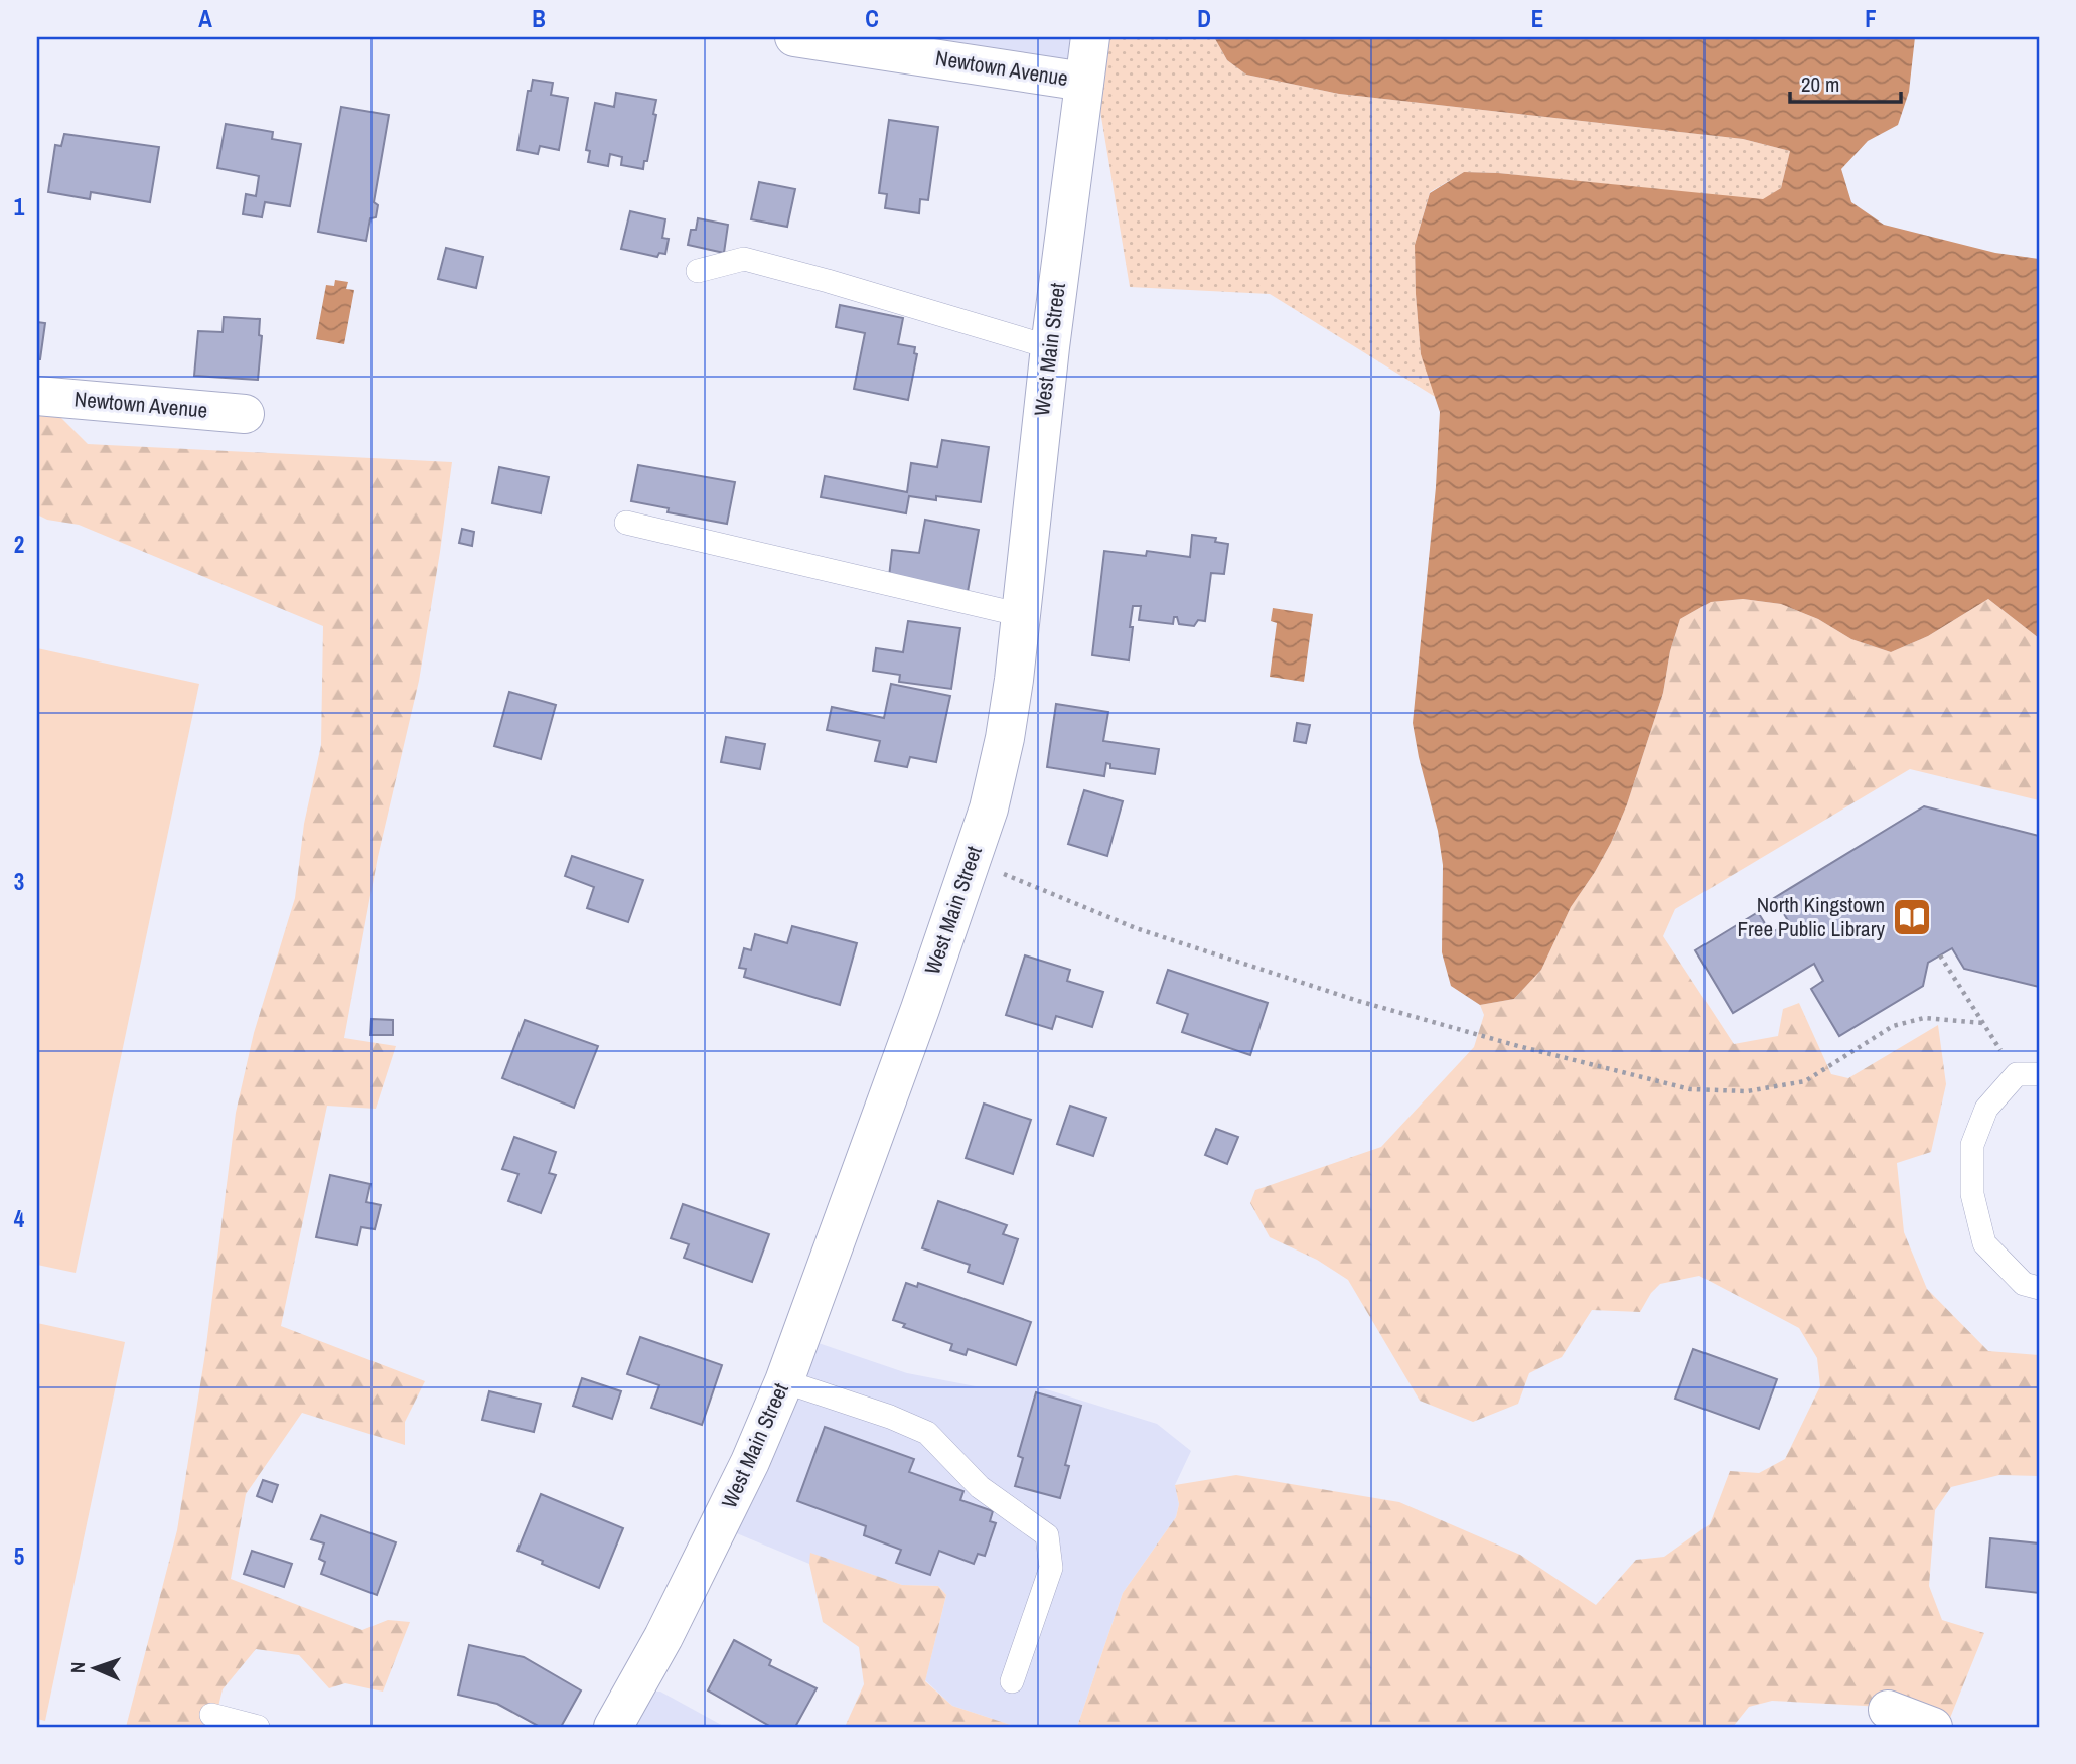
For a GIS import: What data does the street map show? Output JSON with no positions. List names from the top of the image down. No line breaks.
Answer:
{"streets":{"main road":["Newtown Avenue","West Main Street"]},"crossings":[["Newtown Avenue","West Main Street"]],"places":{"library":["North Kingstown Free Public Library"]},"scale_bar":"20 m","north":"left","grid":{"columns":["A","B","C","D","E","F"],"rows":["1","2","3","4","5"]}}
